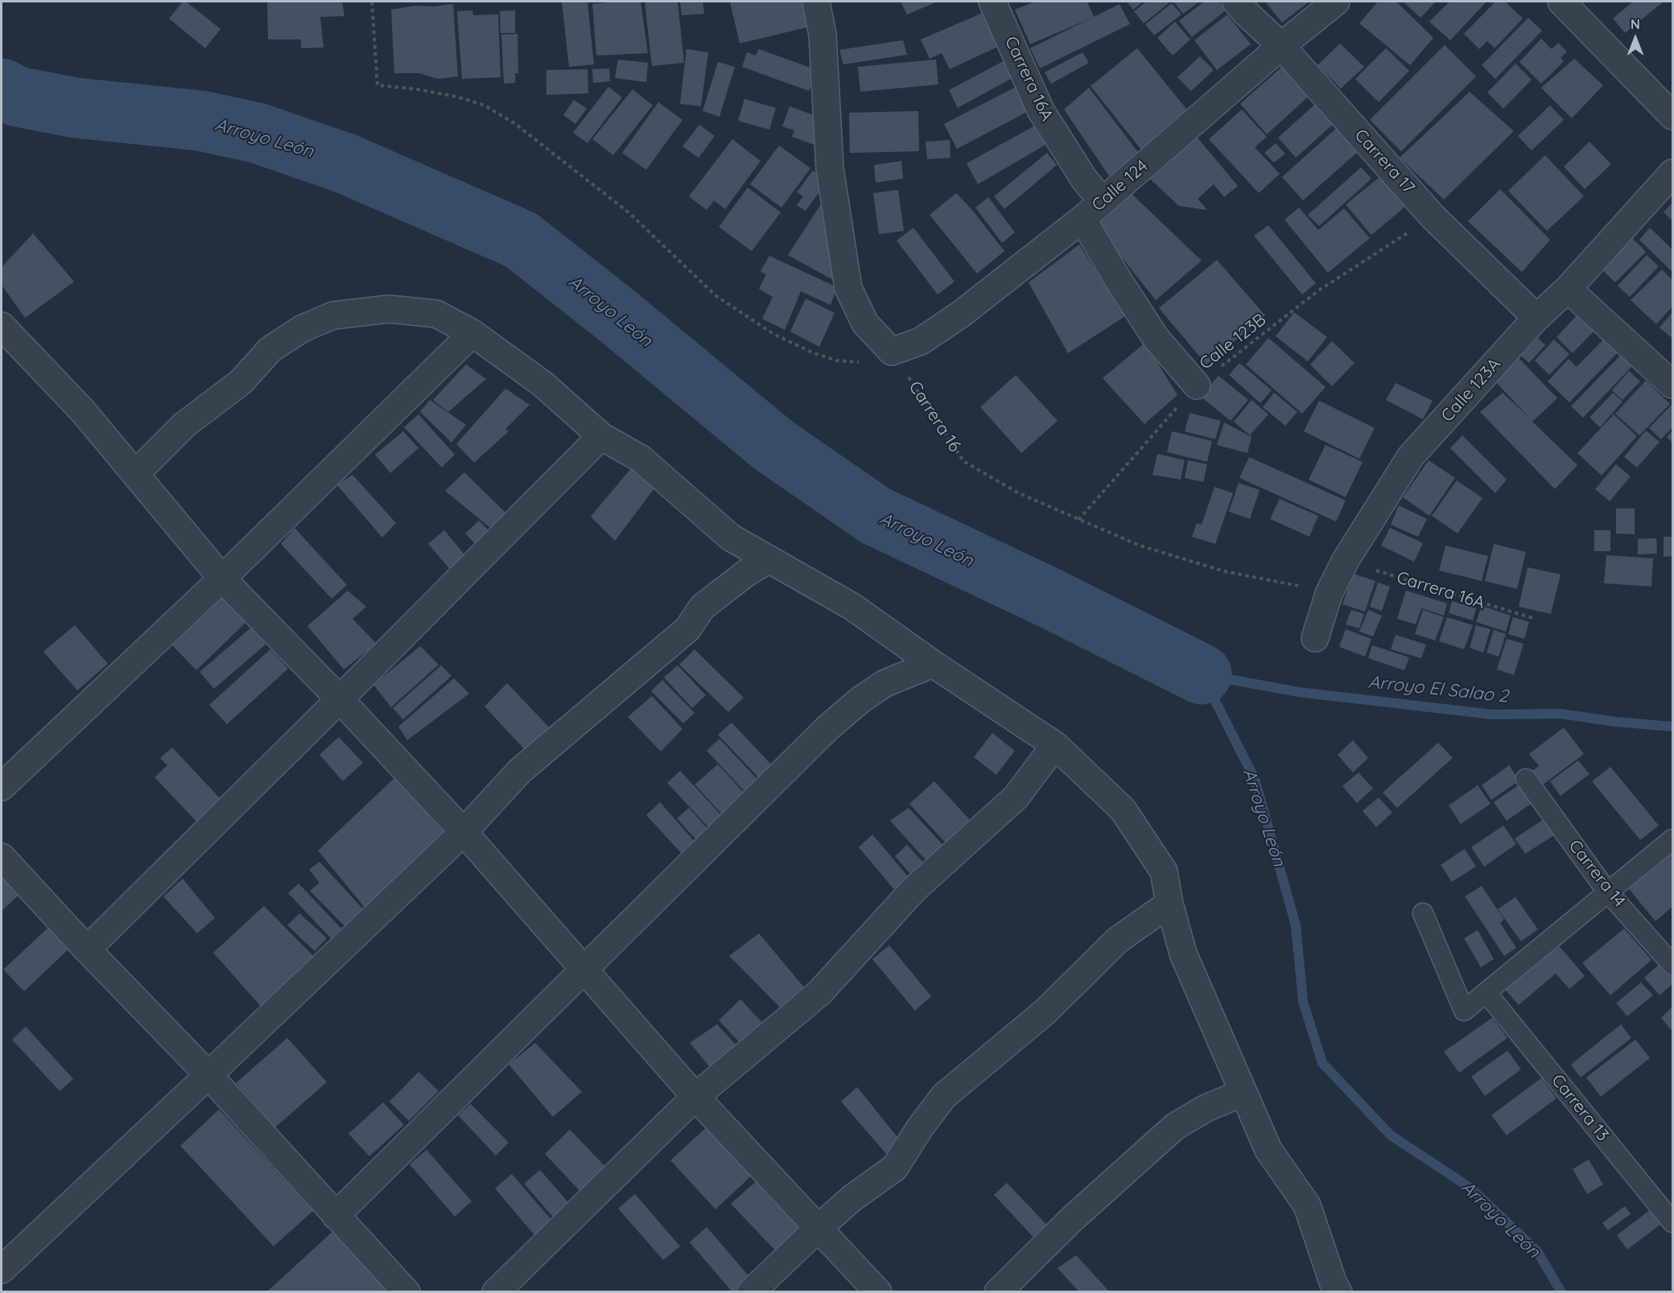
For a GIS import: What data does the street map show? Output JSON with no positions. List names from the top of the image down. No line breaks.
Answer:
{"streets":{"street":["Carrera 16A","Carrera 17","Calle 124","Calle 123A"],"lane":["Carrera 14","Carrera 13"],"path":["Calle 123B","Carrera 16"]},"crossings":[["Carrera 16A","Calle 124"],["Carrera 16A","Calle 123A"],["Carrera 17","Calle 124"],["Carrera 17","Calle 123B"],["Carrera 17","Calle 123A"],["Calle 124","Carrera 16"],["Calle 123B","Carrera 16"],["Calle 123A","Carrera 16"]],"water":["Arroyo León","Arroyo El Salao 2"],"north":"top"}
